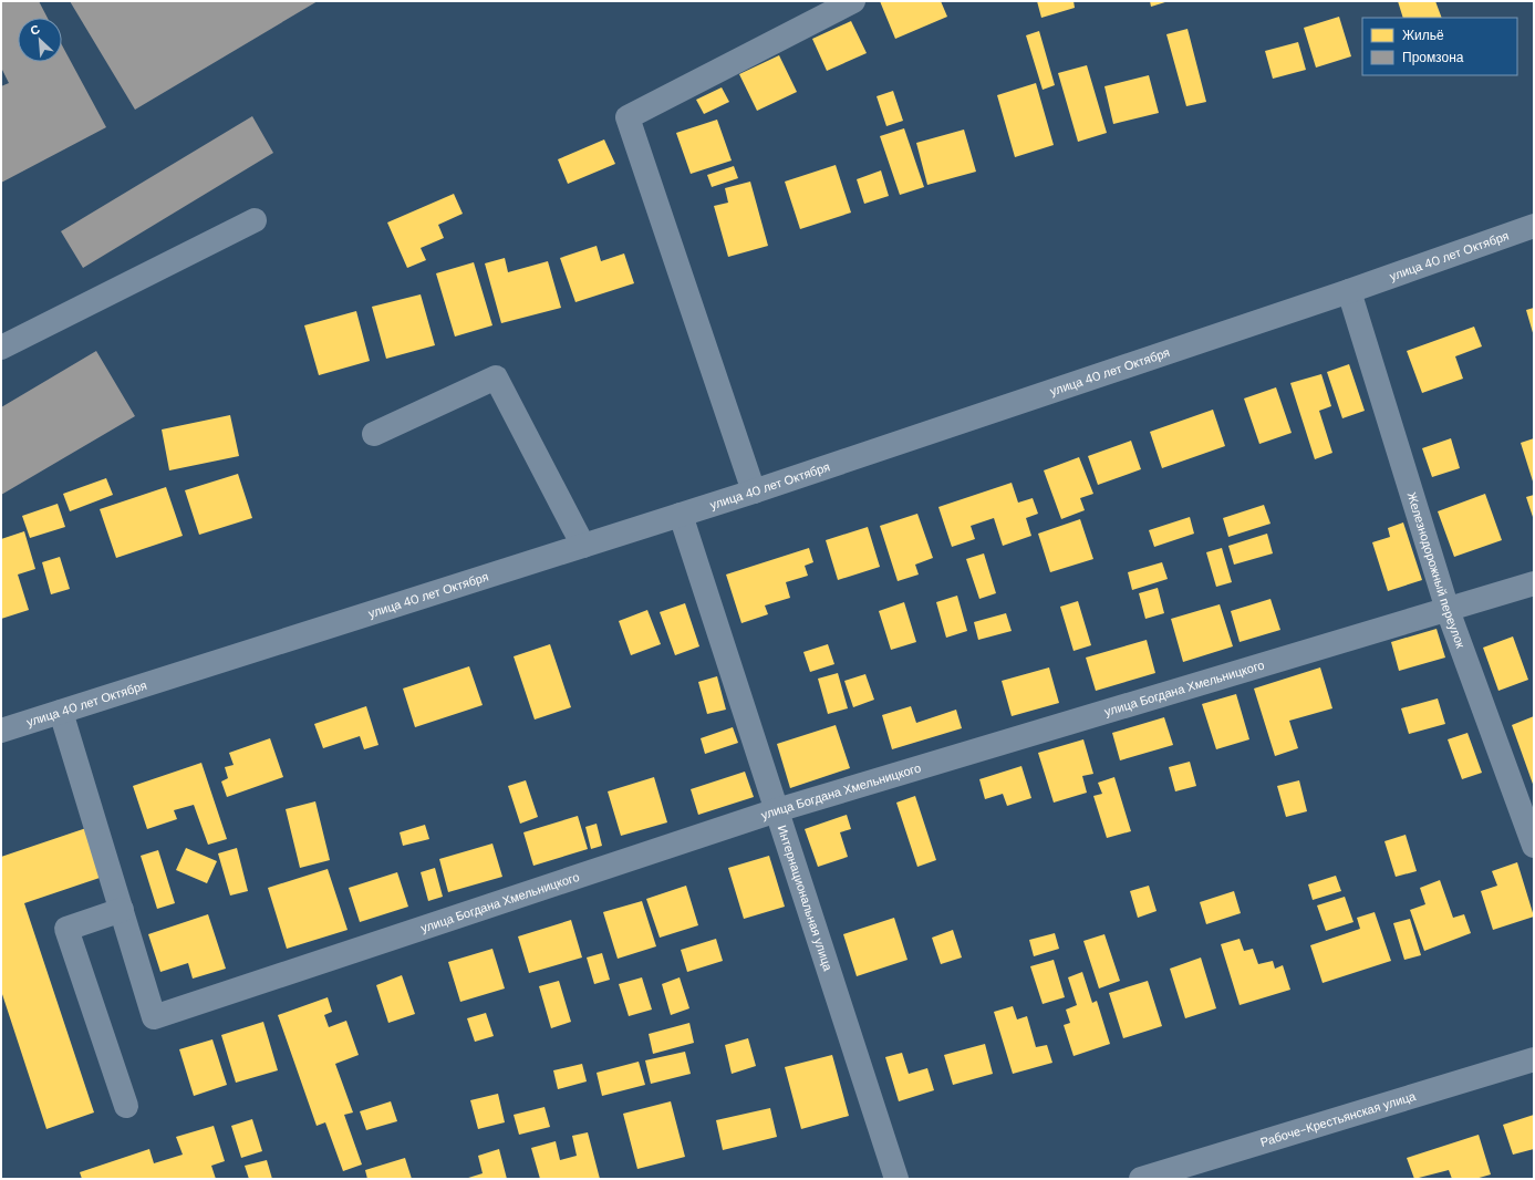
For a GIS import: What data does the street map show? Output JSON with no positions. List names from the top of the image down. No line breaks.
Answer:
{"streets":{"street":["улица 40 лет Октября","Железнодорожный переулок","улица Богдана Хмельницкого","Интернациональная улица","Рабоче-Крестьянская улица"]},"crossings":[["улица 40 лет Октября","Железнодорожный переулок"],["улица 40 лет Октября","Интернациональная улица"],["Железнодорожный переулок","улица Богдана Хмельницкого"],["улица Богдана Хмельницкого","Интернациональная улица"]],"legend":["Жильё","Промзона"],"north":"top left"}
